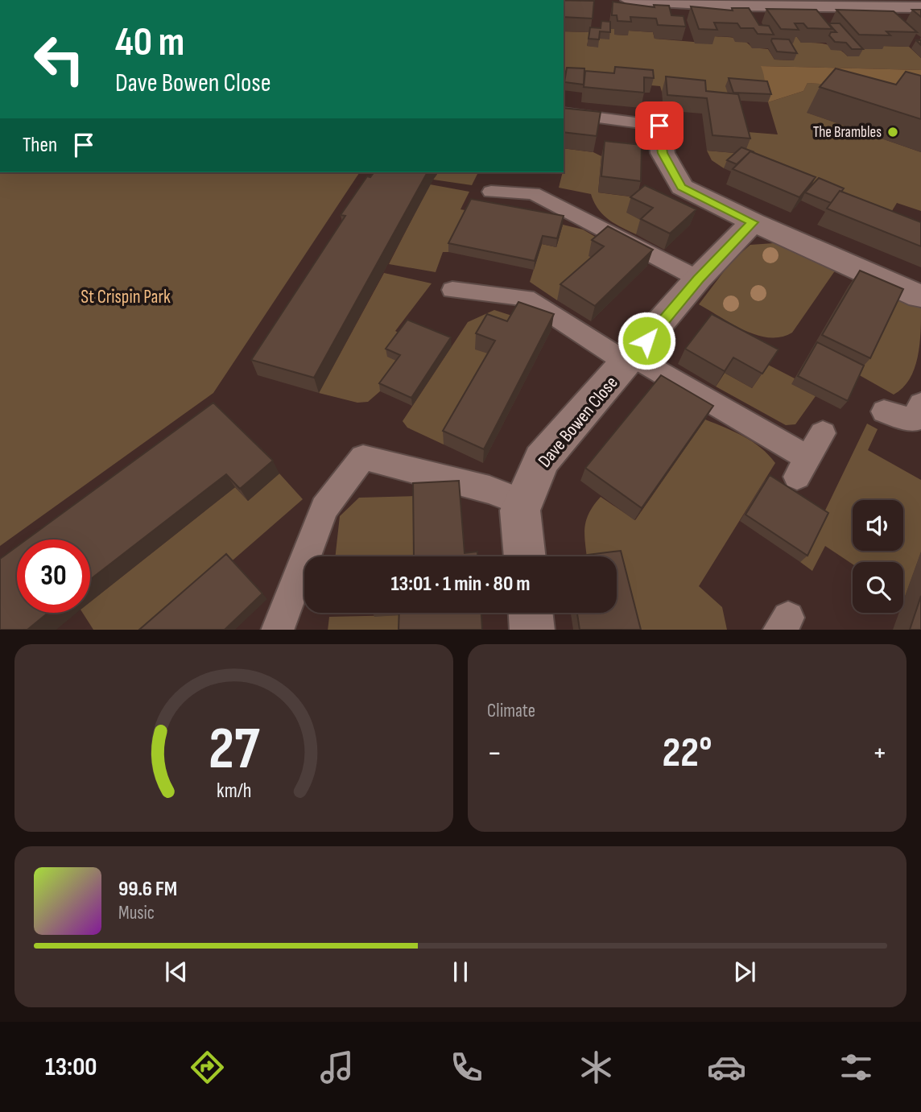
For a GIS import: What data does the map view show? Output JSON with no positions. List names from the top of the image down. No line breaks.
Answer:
{"streets":{"street":["Dave Bowen Close"]},"parks":["St Crispin Park"],"places":["The Brambles"],"page":{"turn":["40 m","Dave Bowen Close"],"then":"Then","limit":"30","trip":"13:01 · 1 min · 80 m","tile":"Climate","heat":["−","22°","+"],"song":["99.6 FM","Music"],"tabs":"13:00","gauge":["27","km/h"]}}
